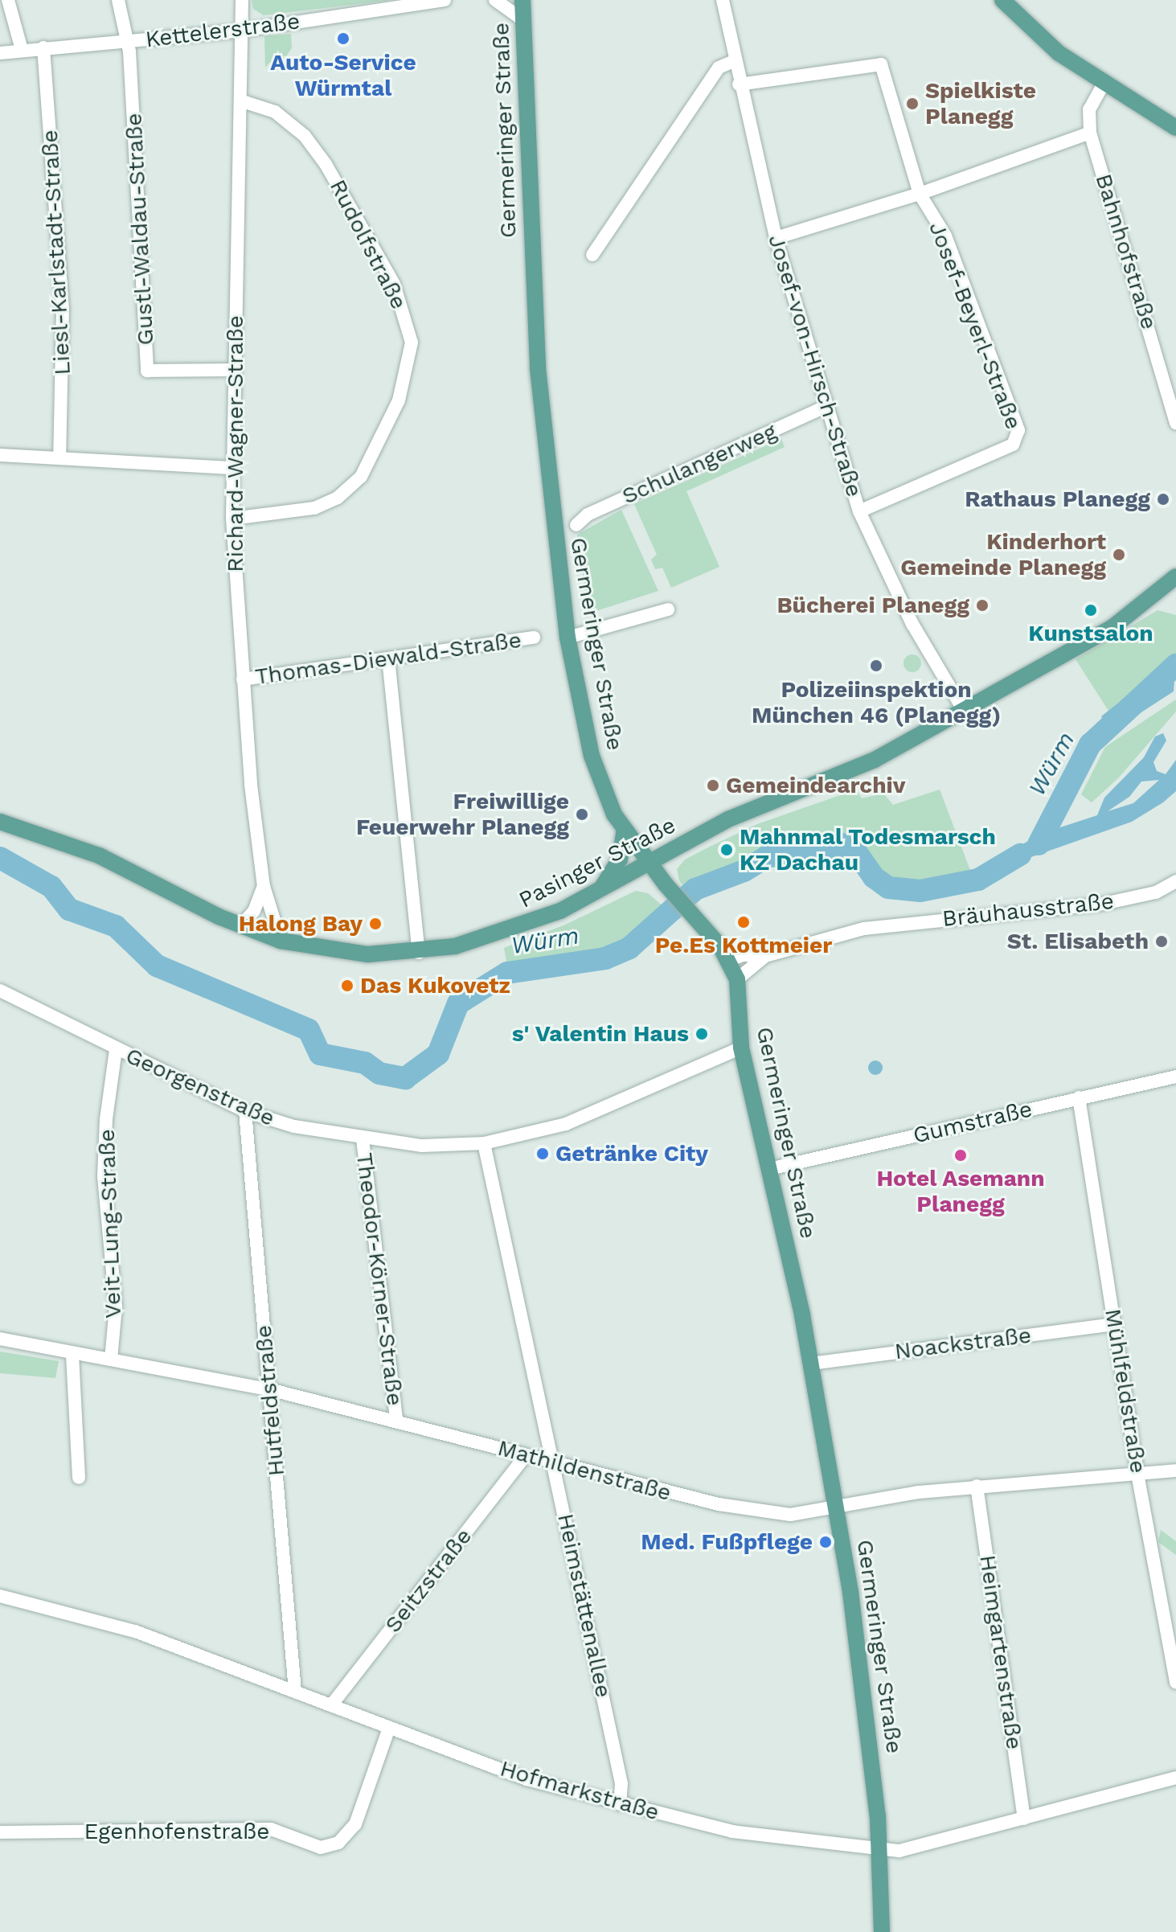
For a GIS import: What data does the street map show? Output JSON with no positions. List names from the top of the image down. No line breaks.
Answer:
{"streets":{"main road":["Germeringer Straße","Pasinger Straße"],"street":["Kettelerstraße","Gustl-Waldau-Straße","Rudolfstraße","Bahnhofstraße","Liesl-Karlstadt-Straße","Josef-Beyerl-Straße","Josef-von-Hirsch-Straße","Richard-Wagner-Straße","Schulangerweg","Thomas-Diewald-Straße","Bräuhausstraße","Georgenstraße","Gumstraße","Veit-Lung-Straße","Theodor-Körner-Straße","Noackstraße","Mühlfeldstraße","Hutfeldstraße","Mathildenstraße","Seitzstraße","Heimstättenallee","Heimgartenstraße","Hofmarkstraße","Egenhofenstraße"]},"crossings":[["Kettelerstraße","Gustl-Waldau-Straße"],["Kettelerstraße","Liesl-Karlstadt-Straße"],["Kettelerstraße","Richard-Wagner-Straße"],["Germeringer Straße","Pasinger Straße"],["Germeringer Straße","Bräuhausstraße"],["Germeringer Straße","Georgenstraße"],["Germeringer Straße","Gumstraße"],["Germeringer Straße","Noackstraße"],["Germeringer Straße","Mathildenstraße"],["Germeringer Straße","Hofmarkstraße"],["Gustl-Waldau-Straße","Richard-Wagner-Straße"],["Rudolfstraße","Richard-Wagner-Straße"],["Josef-Beyerl-Straße","Josef-von-Hirsch-Straße"],["Josef-von-Hirsch-Straße","Schulangerweg"],["Josef-von-Hirsch-Straße","Pasinger Straße"],["Richard-Wagner-Straße","Thomas-Diewald-Straße"],["Richard-Wagner-Straße","Pasinger Straße"],["Georgenstraße","Veit-Lung-Straße"],["Georgenstraße","Theodor-Körner-Straße"],["Georgenstraße","Hutfeldstraße"],["Georgenstraße","Heimstättenallee"],["Gumstraße","Mühlfeldstraße"],["Veit-Lung-Straße","Mathildenstraße"],["Theodor-Körner-Straße","Mathildenstraße"],["Noackstraße","Mühlfeldstraße"],["Mühlfeldstraße","Mathildenstraße"],["Hutfeldstraße","Mathildenstraße"],["Hutfeldstraße","Hofmarkstraße"],["Mathildenstraße","Seitzstraße"],["Mathildenstraße","Heimstättenallee"],["Mathildenstraße","Heimgartenstraße"],["Seitzstraße","Hofmarkstraße"],["Heimstättenallee","Hofmarkstraße"],["Heimgartenstraße","Hofmarkstraße"],["Hofmarkstraße","Egenhofenstraße"]],"water":["Würm"],"places":["Auto-Service Würmtal","Spielkiste Planegg","Rathaus Planegg","Kinderhort Gemeinde Planegg","Bücherei Planegg","Kunstsalon","Polizeiinspektion München 46 (Planegg)","Gemeindearchiv","Freiwillige Feuerwehr Planegg","Mahnmal Todesmarsch KZ Dachau","Pe.Es Kottmeier","Halong Bay","St. Elisabeth","Das Kukovetz","s' Valentin Haus","Getränke City","Hotel Asemann Planegg","Med. Fußpflege"]}
